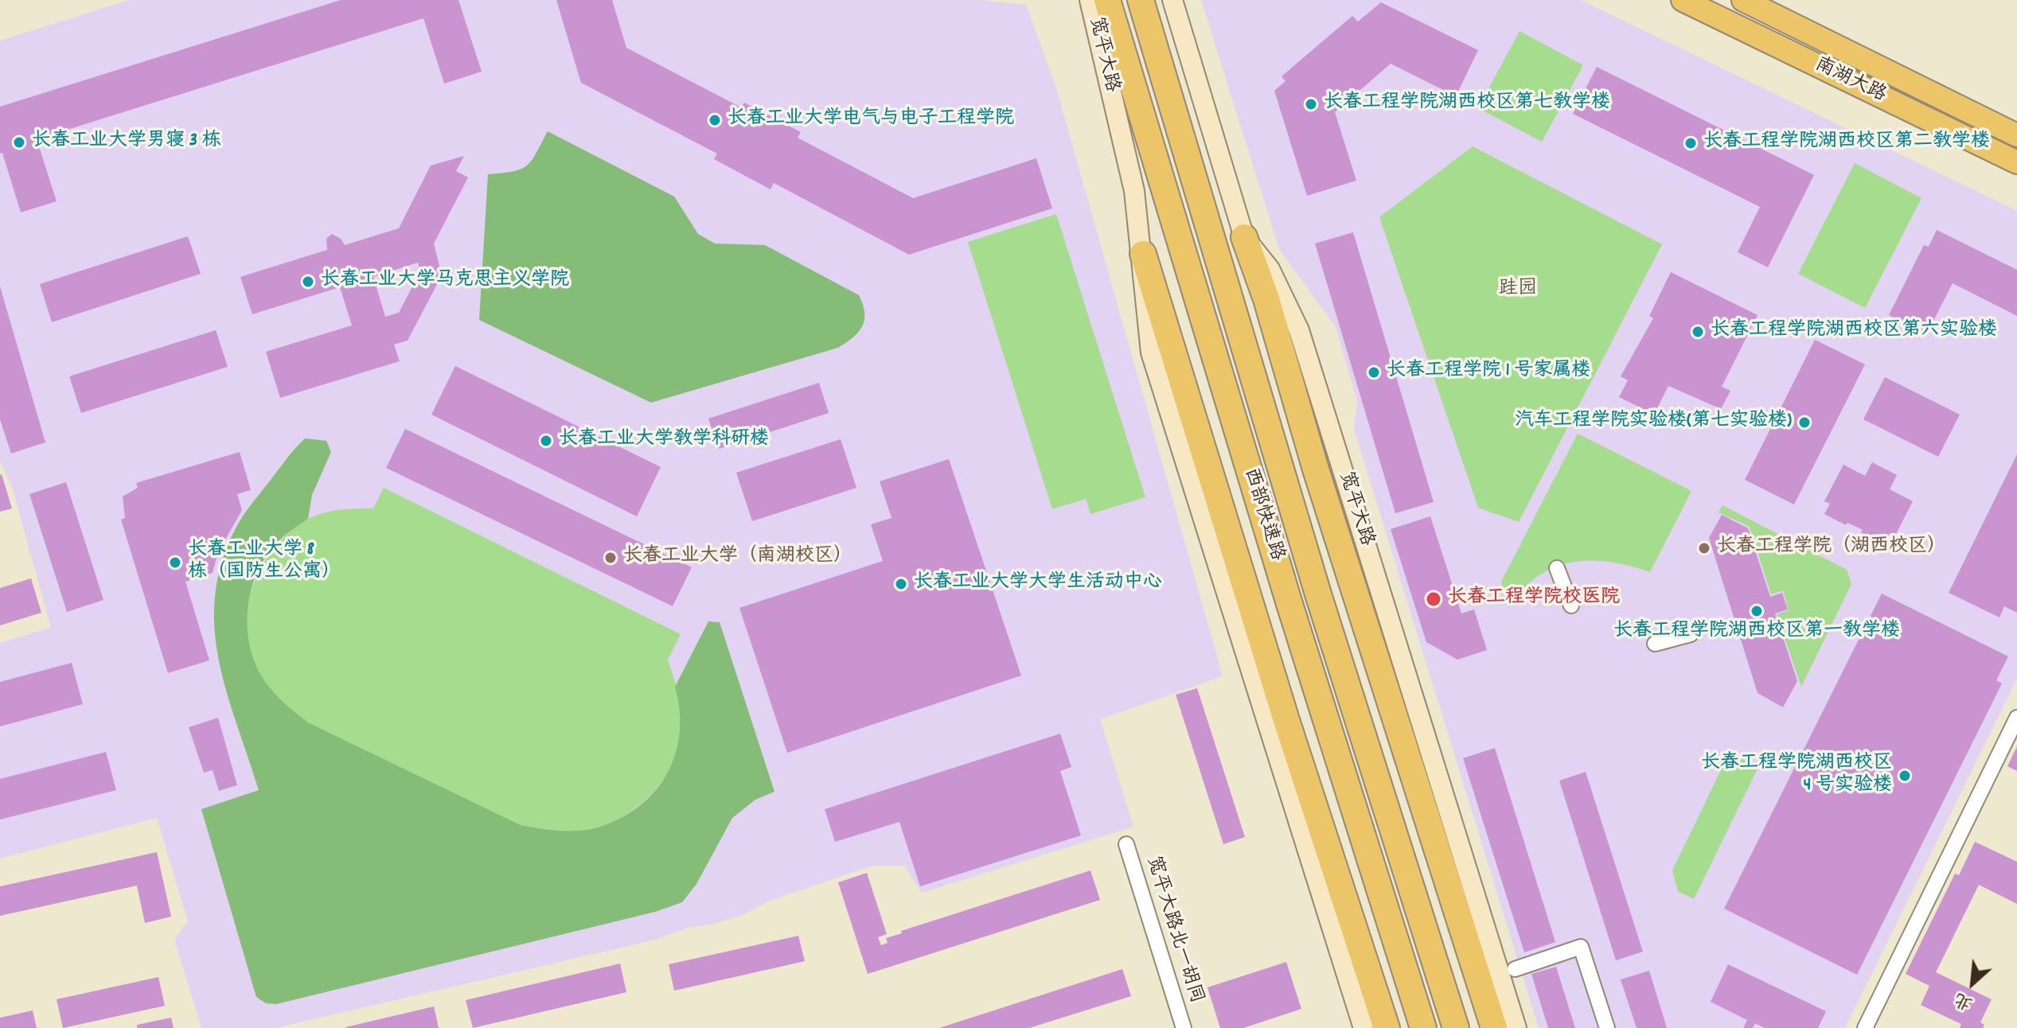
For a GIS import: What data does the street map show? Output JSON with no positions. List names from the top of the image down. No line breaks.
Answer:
{"streets":{"highway":["西部快速路"],"main road":["宽平大路","南湖大路"],"street":["宽平大路北一胡同"]},"crossings":[["宽平大路","西部快速路"]],"parks":["跬园"],"places":["长春工程学院湖西校区第七教学楼","长春工业大学电气与电子工程学院","长春工业大学男寝 3 栋","长春工程学院湖西校区第二教学楼","长春工业大学马克思主义学院","长春工程学院湖西校区第六实验楼","长春工程学院 1 号家属楼","汽车工程学院实验楼(第七实验楼)","长春工业大学教学科研楼","长春工程学院（湖西校区）","长春工业大学（南湖校区）","长春工业大学 8 栋（国防生公寓）","长春工业大学大学生活动中心","长春工程学院校医院","长春工程学院湖西校区第一教学楼","长春工程学院湖西校区 4 号实验楼"],"north":"bottom left"}
